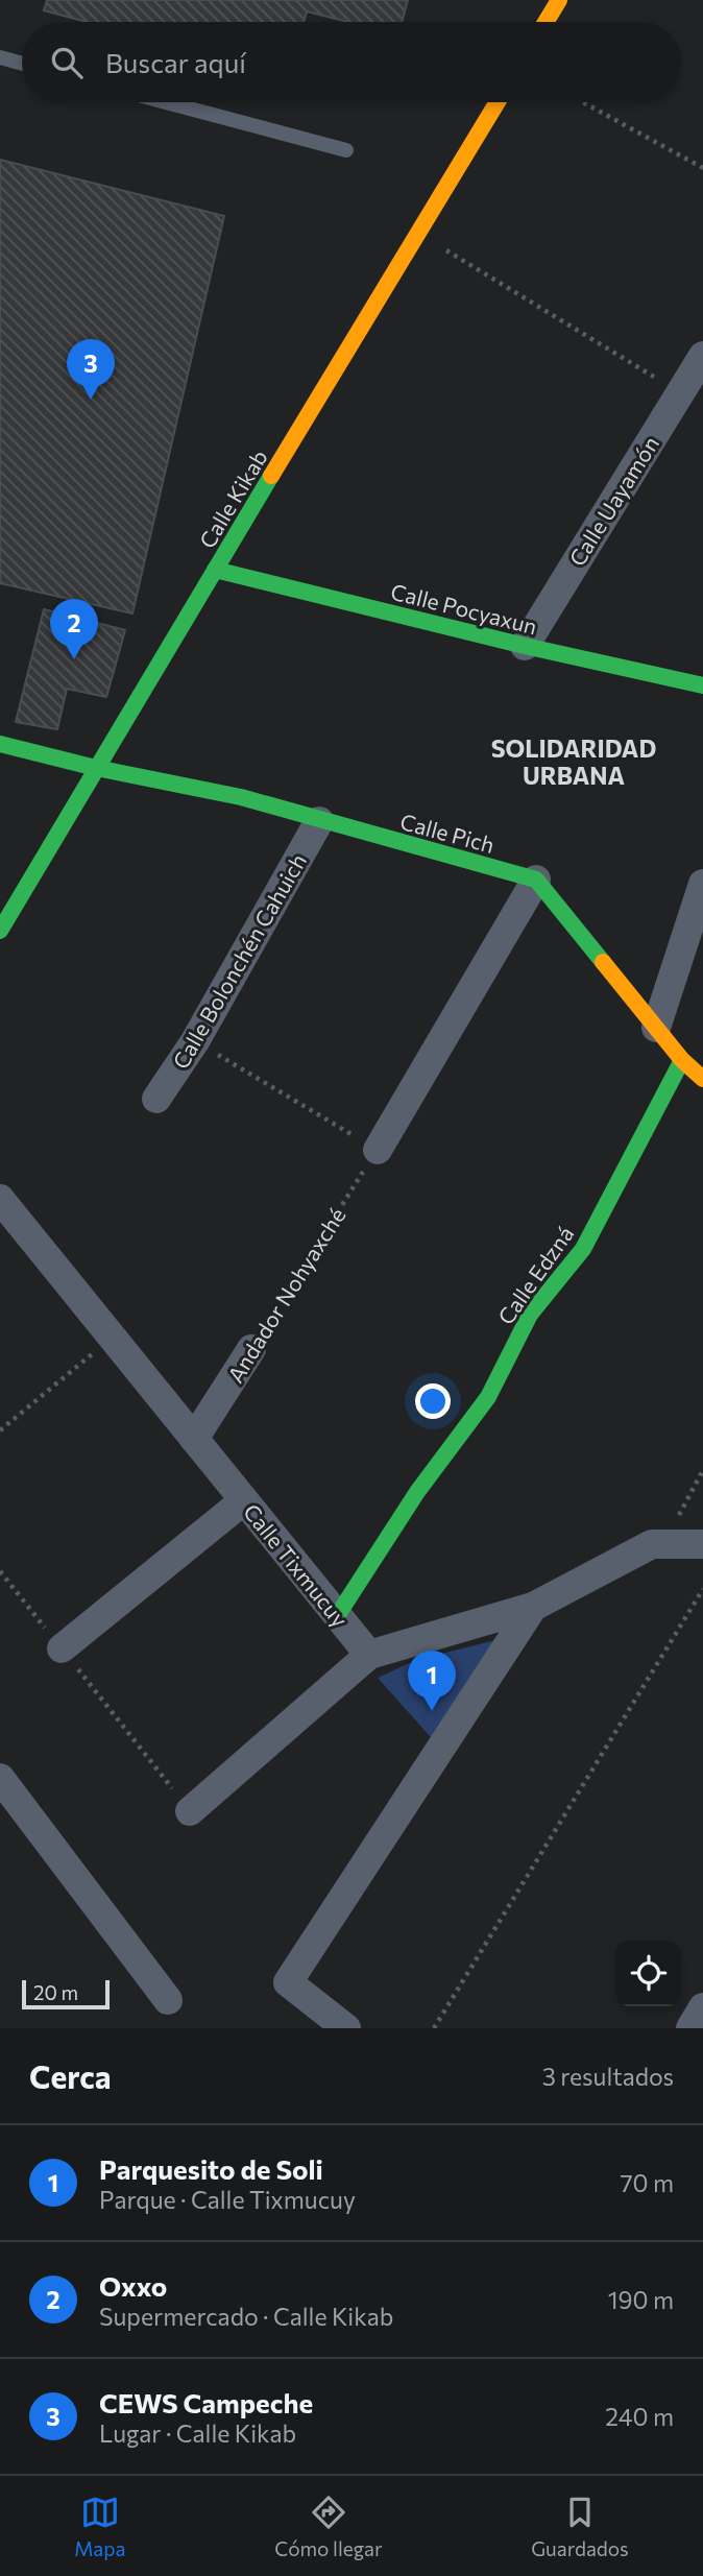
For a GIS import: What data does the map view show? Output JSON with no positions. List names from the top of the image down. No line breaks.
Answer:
{"streets":{"street":["Calle Kikab","Calle Uayamón","Calle Pocyaxun","Calle Pich","Calle Bolonchén Cahuich","Calle Edzná","Andador Nohyaxché","Calle Tixmucuy"]},"crossings":[["Calle Kikab","Calle Pocyaxun"],["Calle Kikab","Calle Pich"],["Calle Uayamón","Calle Pocyaxun"],["Calle Pich","Calle Bolonchén Cahuich"],["Calle Edzná","Calle Tixmucuy"],["Andador Nohyaxché","Calle Tixmucuy"]],"districts":["SOLIDARIDAD URBANA"],"scale_bar":"20 m","page":{"search":"Buscar aquí","pins":["3","2","1"],"scale":"20 m","heading":["Cerca","3 resultados"],"list":[{"mark":"1","name":"Parquesito de Soli","note":"Parque · Calle Tixmucuy","value":"70 m"},{"mark":"2","name":"Oxxo","note":"Supermercado · Calle Kikab","value":"190 m"},{"mark":"3","name":"CEWS Campeche","note":"Lugar · Calle Kikab","value":"240 m"}],"nav":["Mapa","Cómo llegar","Guardados"]}}
